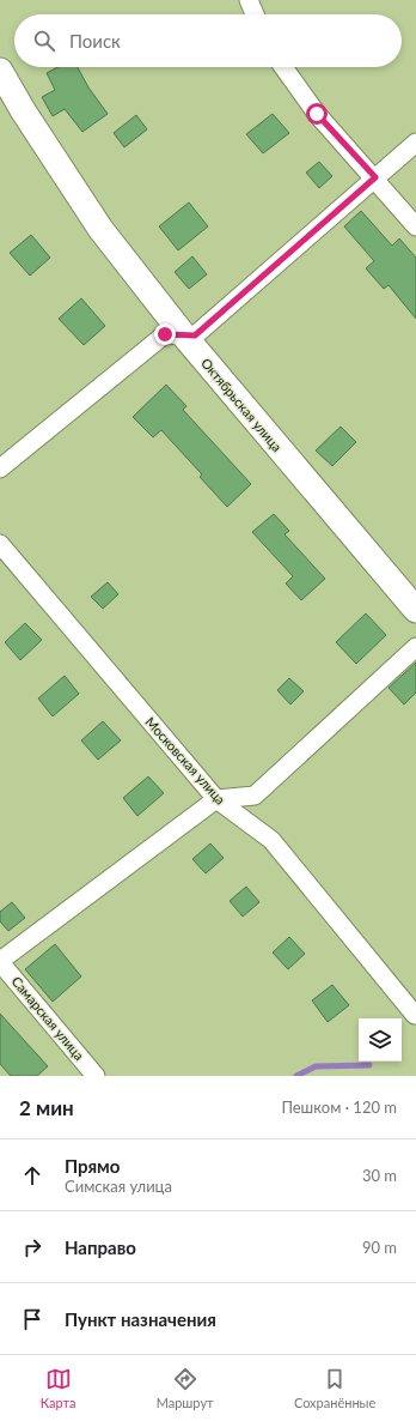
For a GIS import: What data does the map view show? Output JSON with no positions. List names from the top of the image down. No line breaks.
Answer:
{"streets":{"main road":["Октябрьская улица"],"street":["Московская улица","Самарская улица"]},"page":{"search":"Поиск","heading":["2 мин","Пешком · 120 m"],"list":[["Прямо","Симская улица","30 m"],["Направо","90 m"],"Пункт назначения"],"nav":["Карта","Маршрут","Сохранённые"]}}
